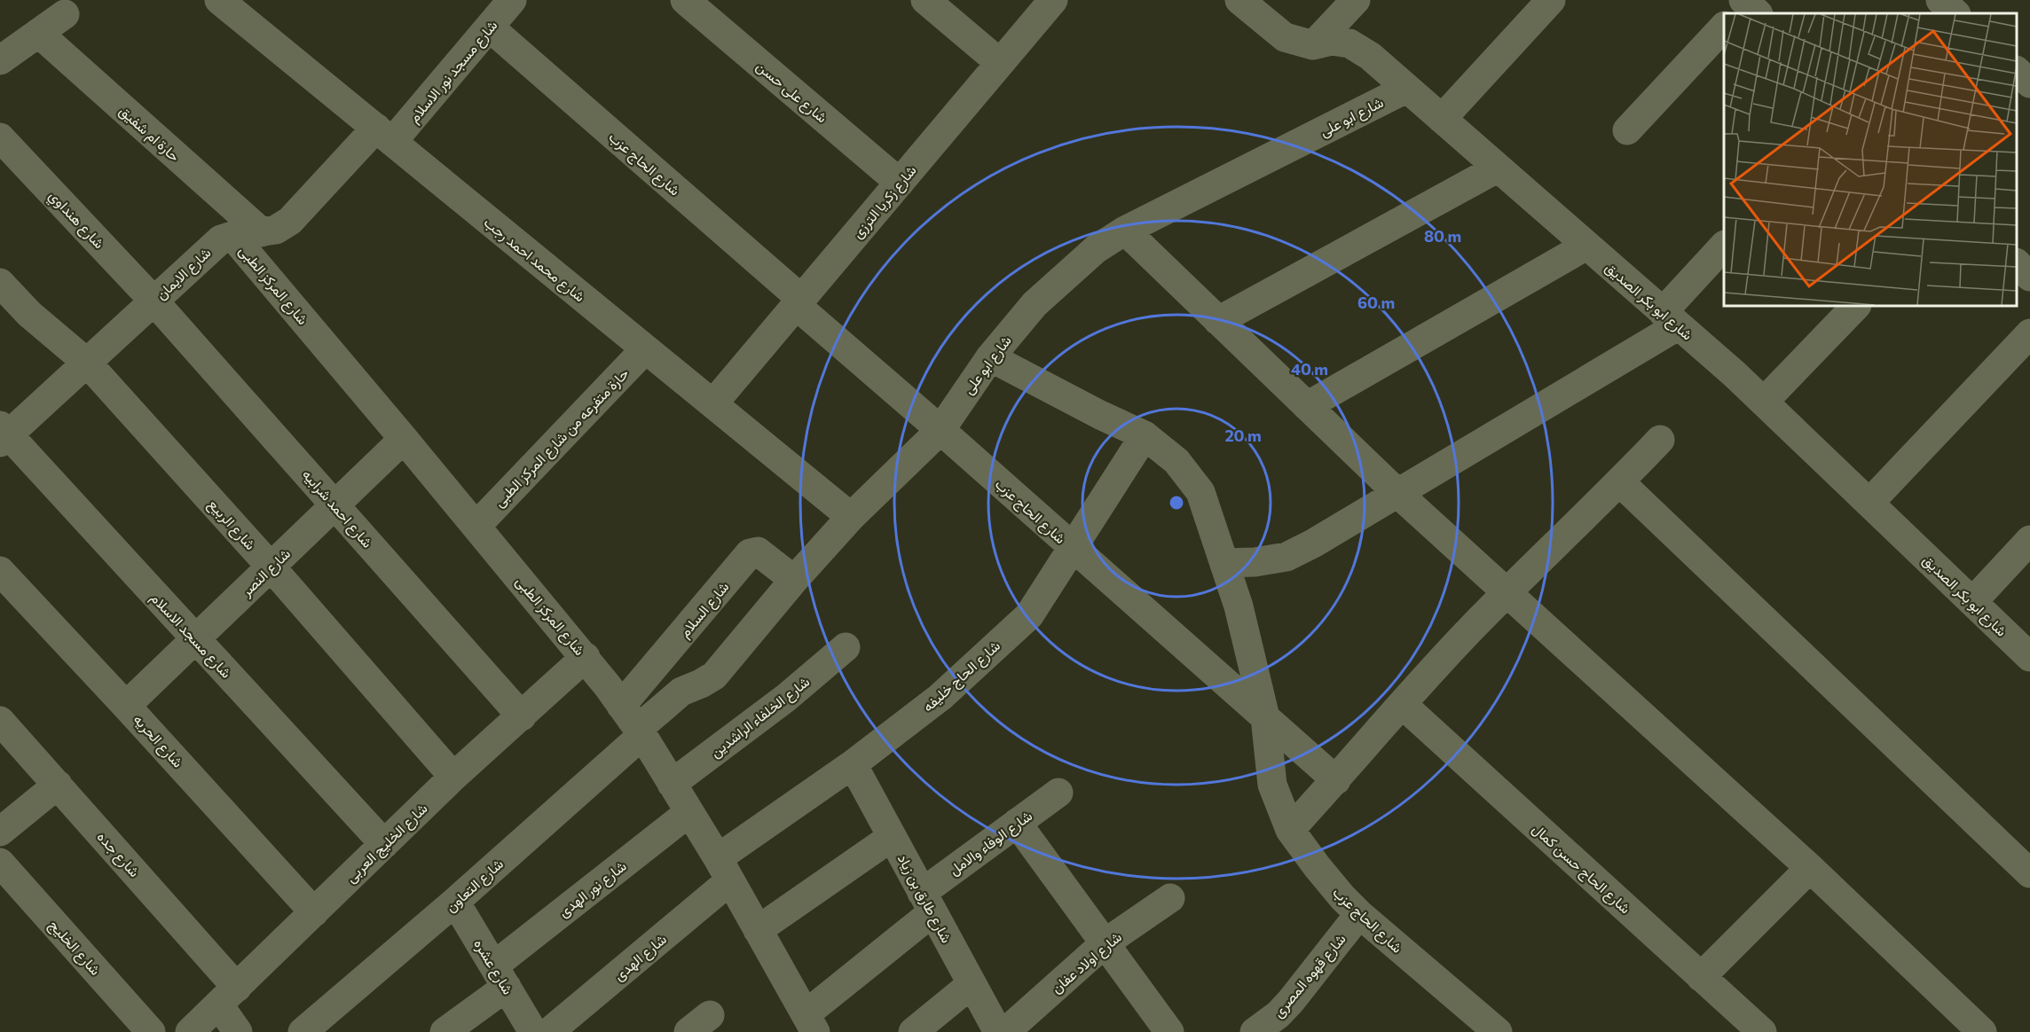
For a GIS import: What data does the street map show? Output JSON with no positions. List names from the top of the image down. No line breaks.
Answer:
{"streets":{"street":["شارع مسجد نور الاسلام","شارع على حسن","شارع ابو على","حارة ام شفيق","شارع الحاج عزب","شارع زكريا الترزى","شارع هنداوي","شارع محمد احمد رجب","شارع الايمان","شارع المركز الطبى","شارع ابو بكر الصديق","حارة متفرعه من شارع المركز الطبى","شارع احمد شرابيه","شارع الربيع","شارع النصر","شارع السلام","شارع مسجد الاسلام","شارع الحاج خليفه","شارع الخلفاء الراشدين","شارع الحريه","شارع الخليج العربى","شارع الوفاء والامل","شارع جده","شارع الحاج حسن كمال","شارع التعاون","شارع نور الهدى","شارع طارق بن زياد","شارع الخليج","شارع الهدى","شارع اولاد عفان","شارع عشره","شارع قهوه المصرى"]},"crossings":[["شارع مسجد نور الاسلام","شارع الحاج عزب"],["شارع مسجد نور الاسلام","شارع محمد احمد رجب"],["شارع مسجد نور الاسلام","شارع الايمان"],["شارع على حسن","شارع زكريا الترزى"],["شارع ابو على","شارع الحاج عزب"],["شارع ابو على","شارع محمد احمد رجب"],["شارع ابو على","شارع المركز الطبى"],["شارع ابو على","شارع ابو بكر الصديق"],["شارع ابو على","شارع السلام"],["شارع ابو على","شارع التعاون"],["حارة ام شفيق","شارع الايمان"],["شارع الحاج عزب","شارع زكريا الترزى"],["شارع الحاج عزب","شارع الحاج خليفه"],["شارع الحاج عزب","شارع قهوه المصرى"],["شارع زكريا الترزى","شارع محمد احمد رجب"],["شارع هنداوي","شارع الايمان"],["شارع هنداوي","شارع احمد شرابيه"],["شارع محمد احمد رجب","شارع الايمان"],["شارع محمد احمد رجب","حارة متفرعه من شارع المركز الطبى"],["شارع الايمان","شارع المركز الطبى"],["شارع الايمان","شارع احمد شرابيه"],["شارع الايمان","شارع الربيع"],["شارع الايمان","شارع مسجد الاسلام"],["شارع المركز الطبى","حارة متفرعه من شارع المركز الطبى"],["شارع المركز الطبى","شارع النصر"],["شارع المركز الطبى","شارع السلام"],["شارع المركز الطبى","شارع الحاج خليفه"],["شارع المركز الطبى","شارع الخلفاء الراشدين"],["شارع المركز الطبى","شارع الخليج العربى"],["شارع المركز الطبى","شارع الوفاء والامل"],["شارع المركز الطبى","شارع التعاون"],["شارع المركز الطبى","شارع نور الهدى"],["شارع المركز الطبى","شارع الهدى"],["شارع احمد شرابيه","شارع النصر"],["شارع احمد شرابيه","شارع الخليج العربى"],["شارع الربيع","شارع النصر"],["شارع الربيع","شارع الخليج العربى"],["شارع النصر","شارع مسجد الاسلام"],["شارع النصر","شارع الحريه"],["شارع السلام","شارع التعاون"],["شارع مسجد الاسلام","شارع الخليج العربى"],["شارع الحاج خليفه","شارع طارق بن زياد"],["شارع الحاج خليفه","شارع الهدى"],["شارع الحريه","شارع الخليج العربى"],["شارع الخليج العربى","شارع جده"],["شارع الوفاء والامل","شارع طارق بن زياد"],["شارع التعاون","شارع عشره"],["شارع نور الهدى","شارع عشره"]],"rings":["80 m","60 m","40 m","20 m"]}
